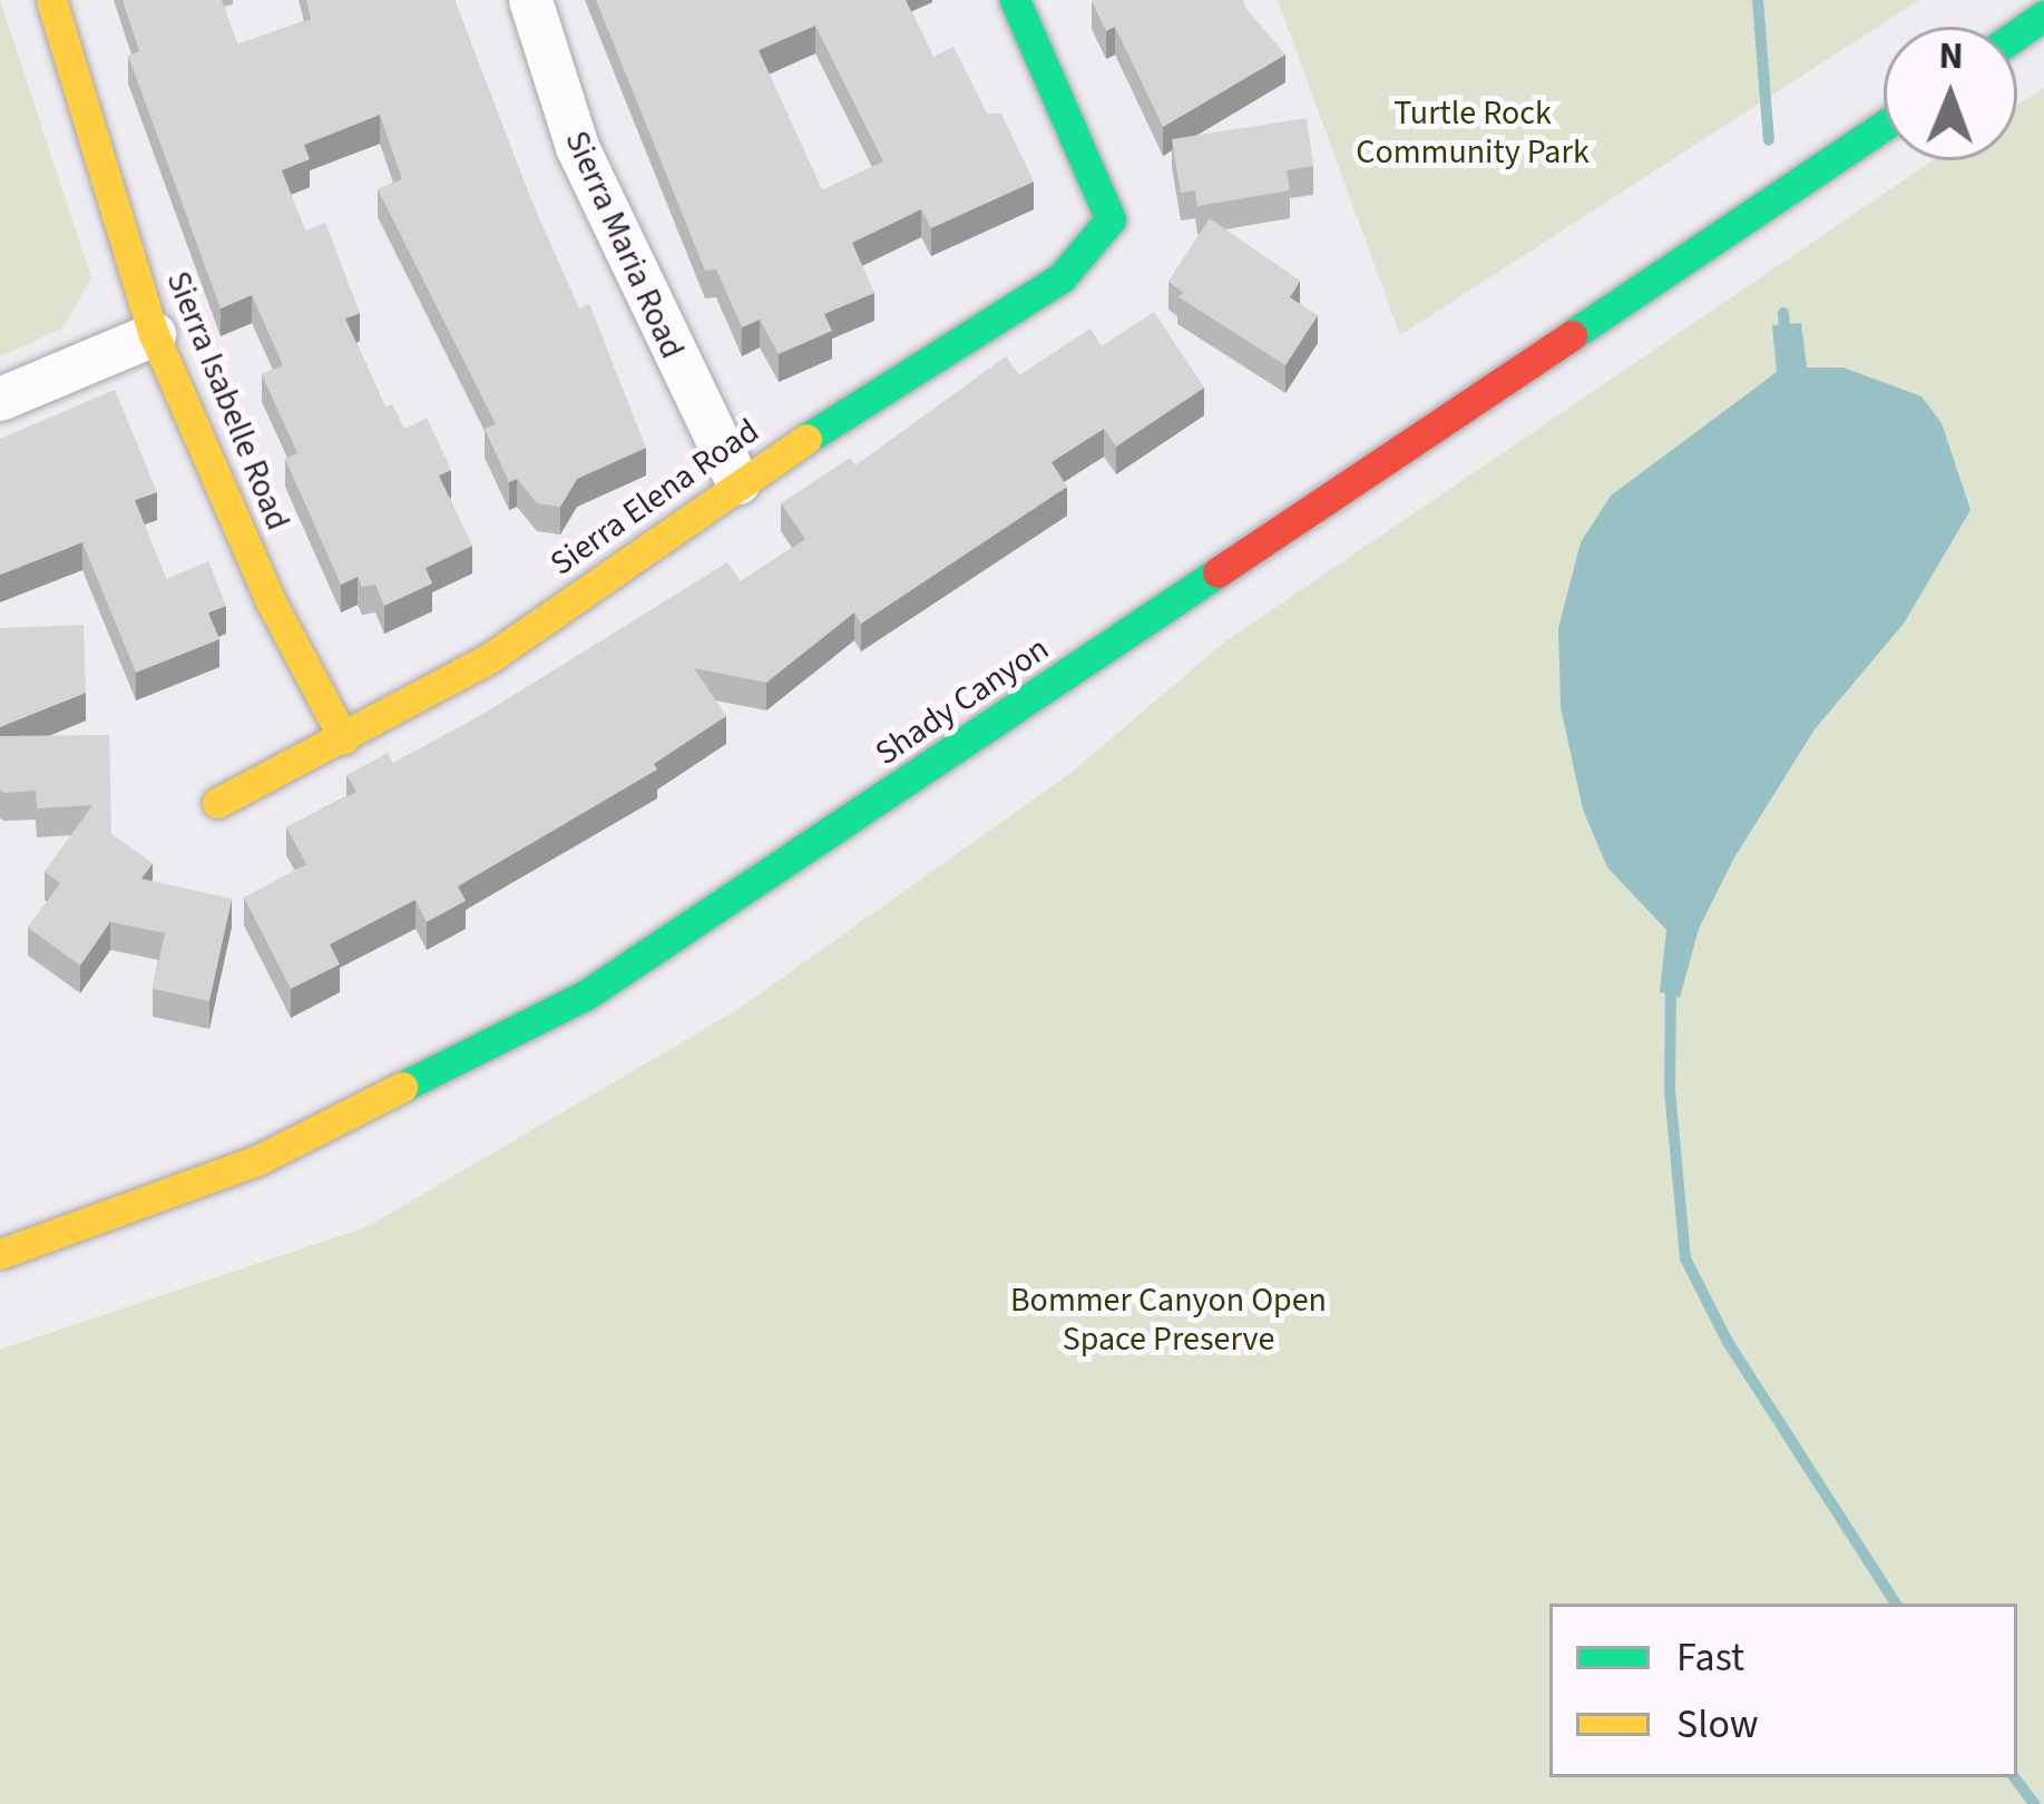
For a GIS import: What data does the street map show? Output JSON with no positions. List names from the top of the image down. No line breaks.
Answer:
{"streets":{"main road":["Sierra Isabelle Road","Sierra Elena Road","Shady Canyon"],"street":["Sierra Maria Road"]},"crossings":[["Sierra Maria Road","Sierra Elena Road"],["Sierra Isabelle Road","Sierra Elena Road"]],"parks":["Turtle Rock Community Park","Bommer Canyon Open Space Preserve"],"legend":["Fast","Slow"],"north":"top"}
